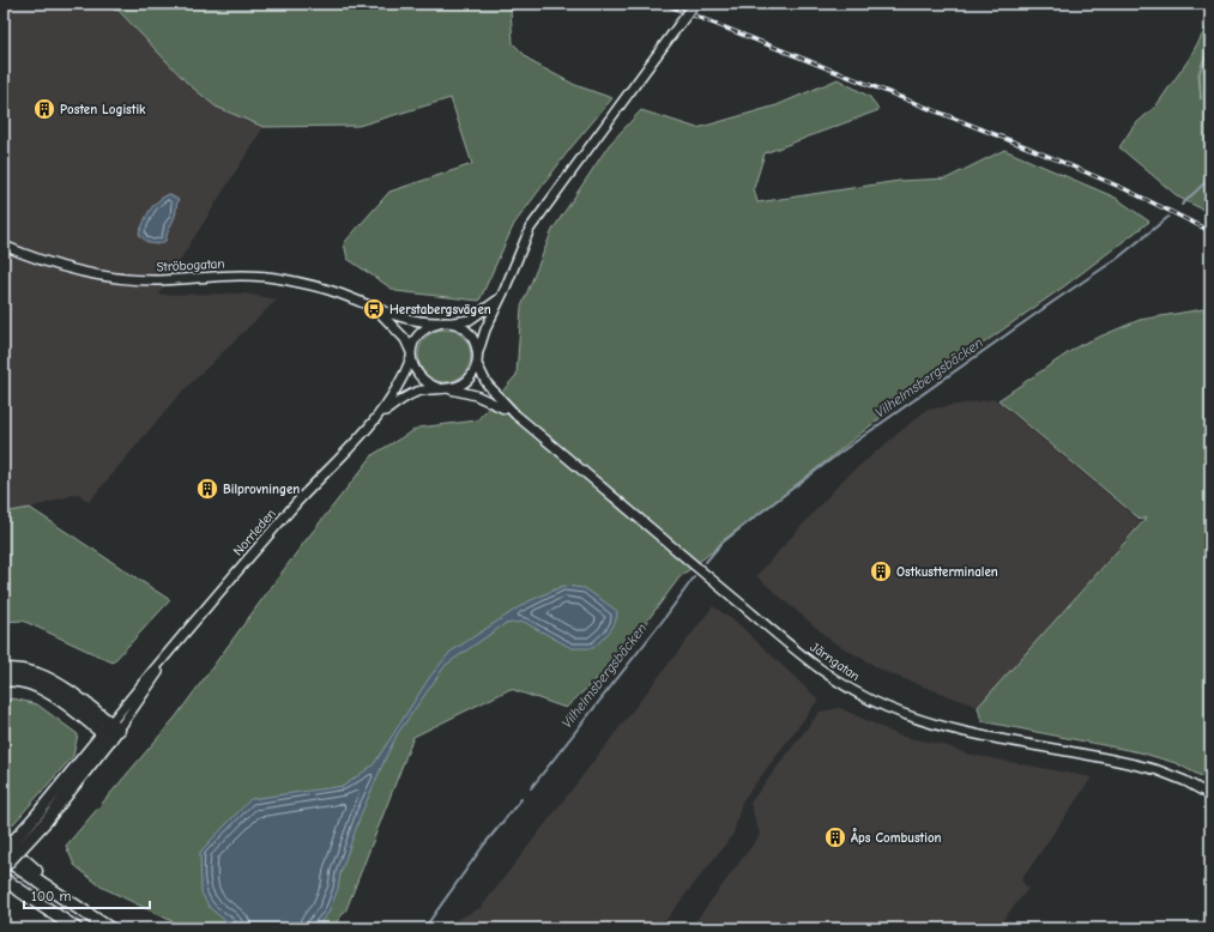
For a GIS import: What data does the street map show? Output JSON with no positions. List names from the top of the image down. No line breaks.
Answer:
{"streets":{"street":["Ströbogatan","Norrleden","Järngatan"]},"crossings":[["Ströbogatan","Järngatan"]],"water":["Vilhelmsbergsbäcken"],"places":{"building":["Posten Logistik","Bilprovningen","Ostkustterminalen","Åps Combustion"],"bus stop":["Herstabergsvägen"]},"scale_bar":"100 m"}
